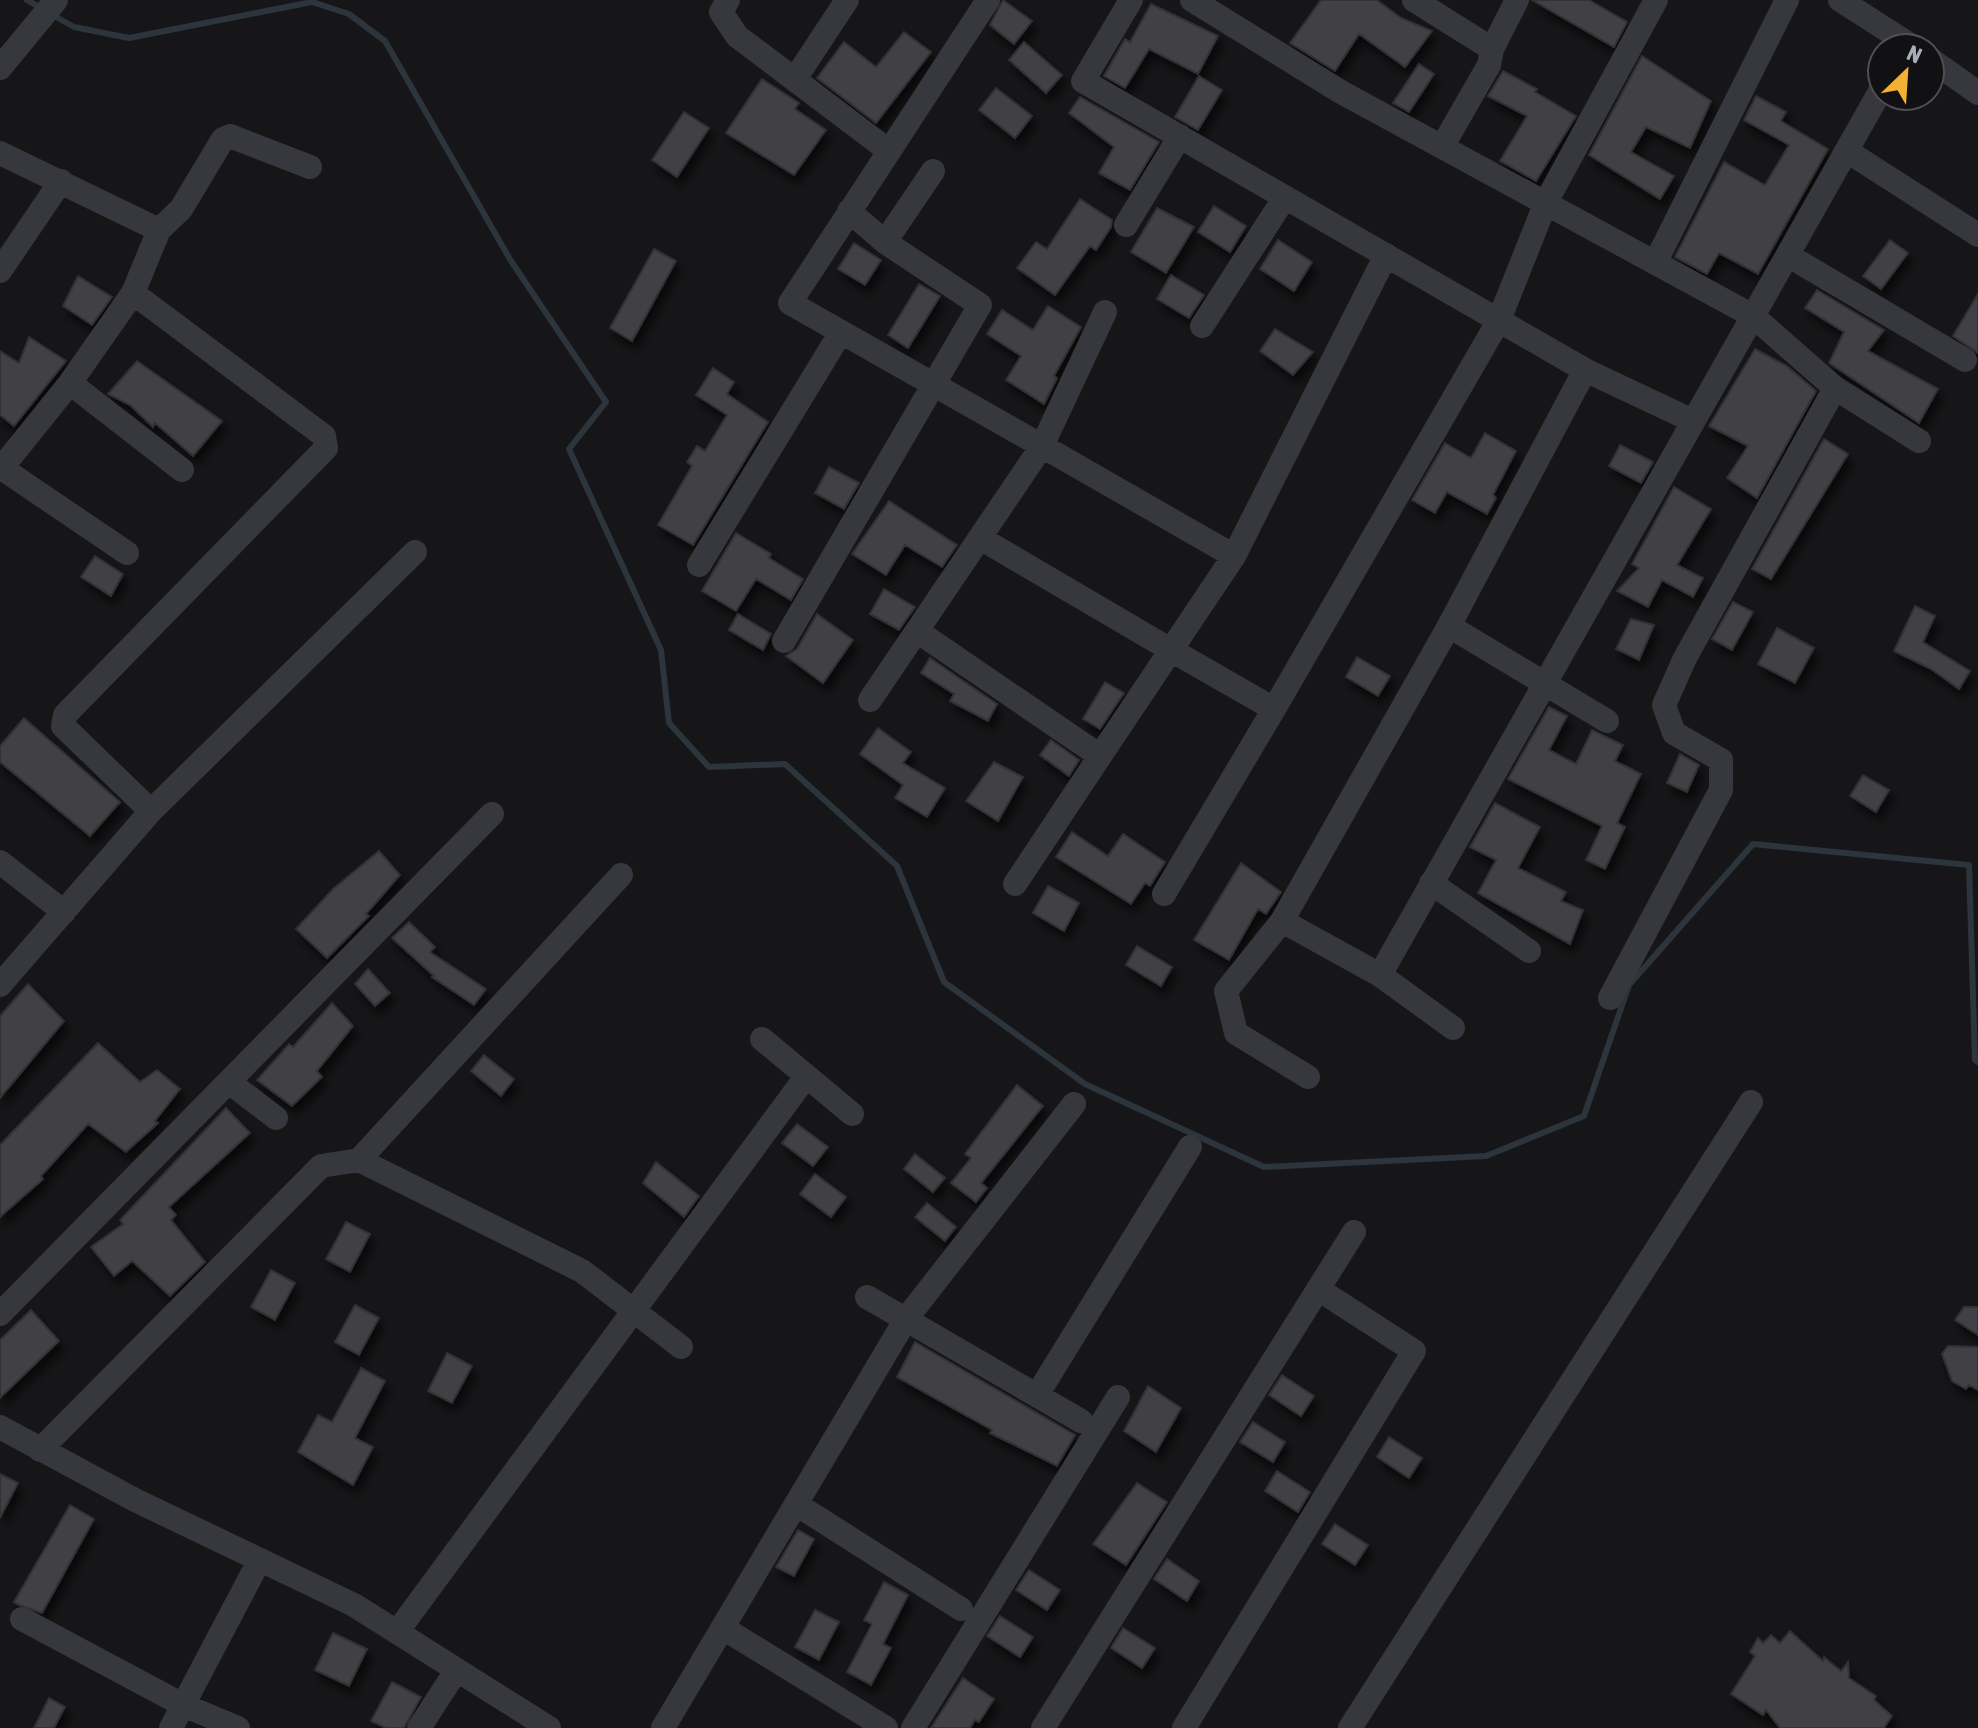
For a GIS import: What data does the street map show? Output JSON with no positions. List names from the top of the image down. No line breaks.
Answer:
{"north":"top right"}
